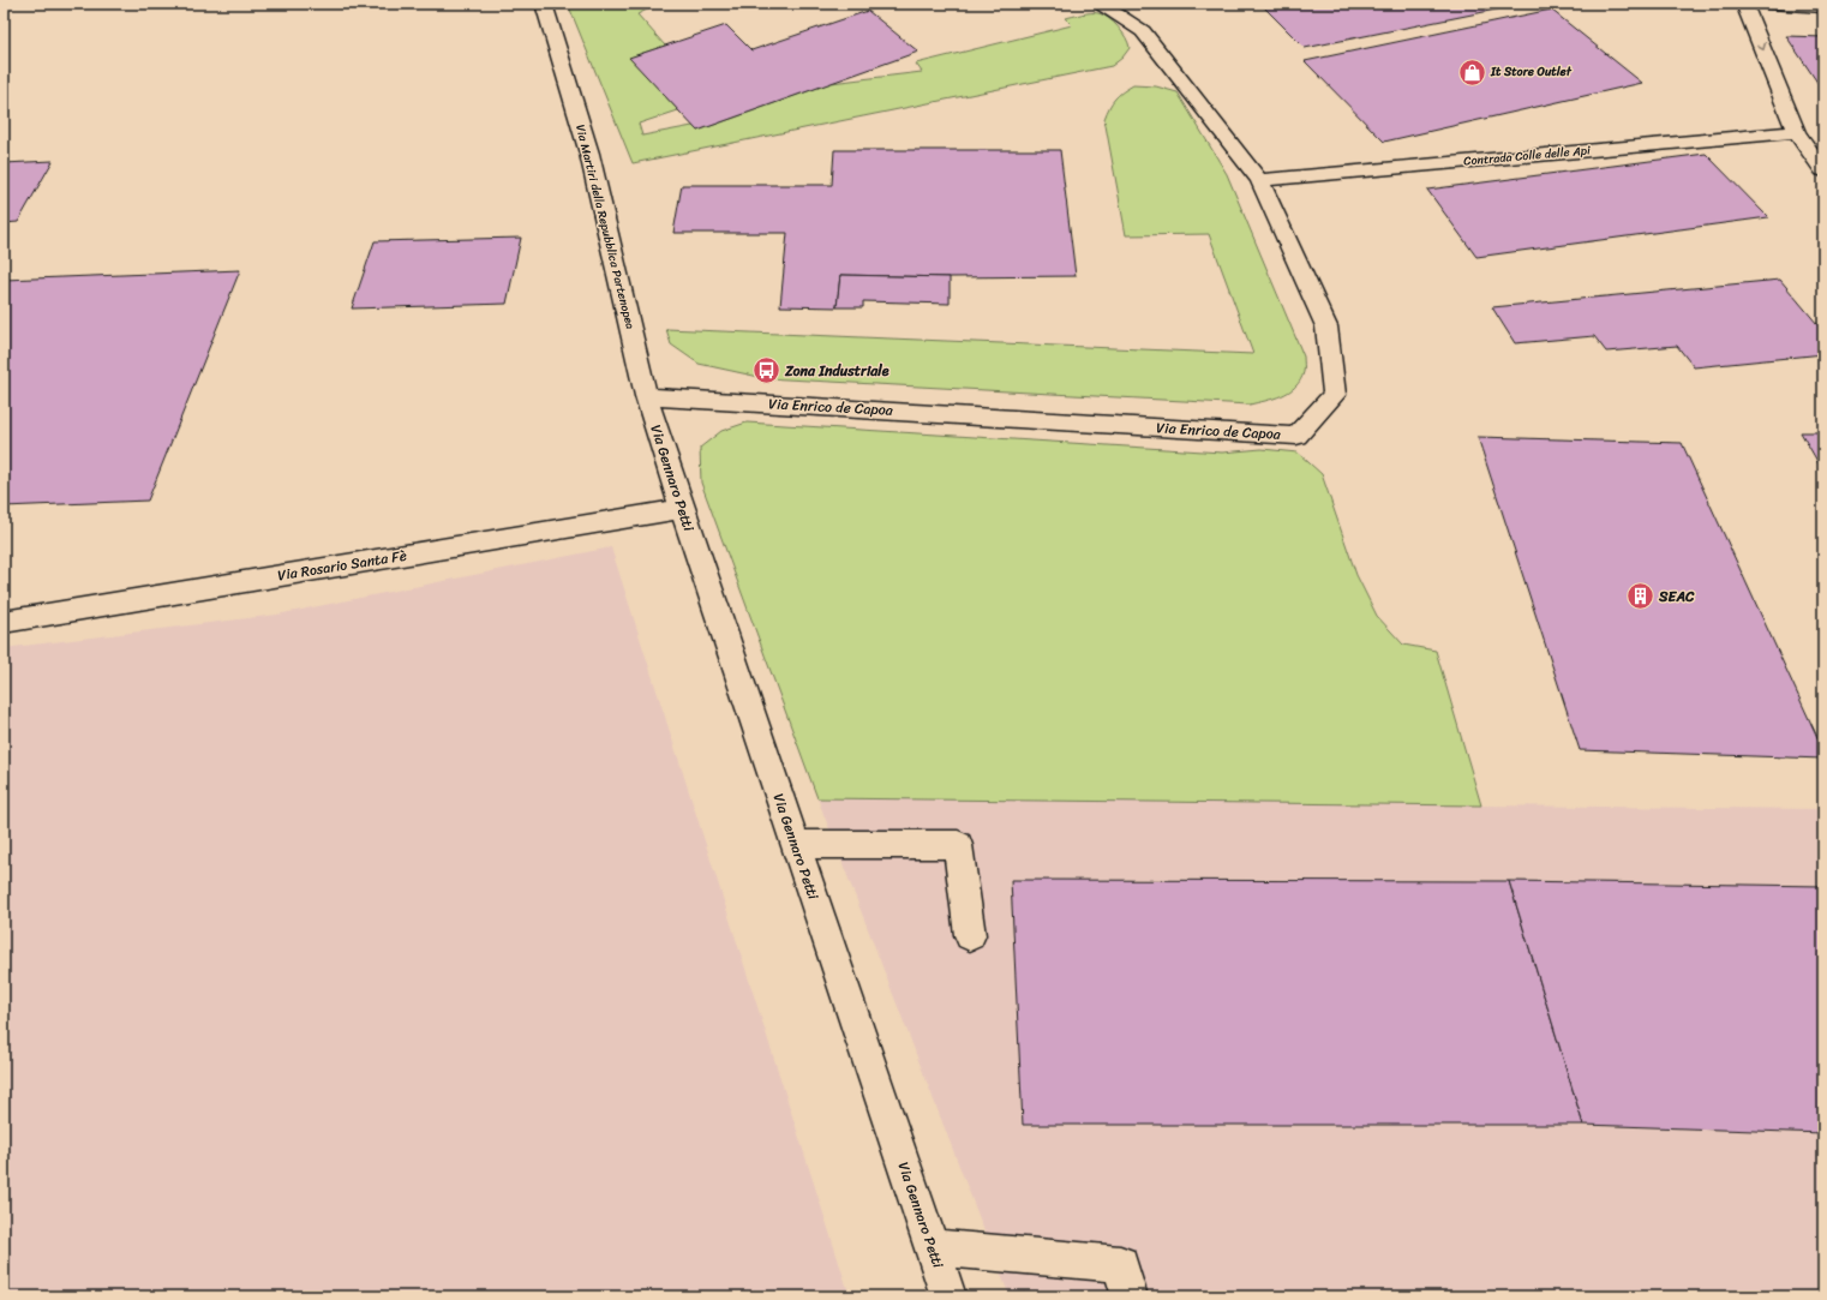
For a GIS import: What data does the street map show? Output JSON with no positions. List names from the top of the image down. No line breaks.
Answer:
{"streets":{"street":["Contrada Colle delle Api","Via Martiri della Repubblica Partenopea","Via Enrico de Capoa","Via Gennaro Petti","Via Rosario Santa Fè"]},"crossings":[["Contrada Colle delle Api","Via Enrico de Capoa"],["Via Martiri della Repubblica Partenopea","Via Enrico de Capoa"],["Via Martiri della Repubblica Partenopea","Via Gennaro Petti"],["Via Enrico de Capoa","Via Gennaro Petti"],["Via Gennaro Petti","Via Rosario Santa Fè"]],"places":{"shop":["It Store Outlet"],"bus stop":["Zona Industriale"],"building":["SEAC"]}}
